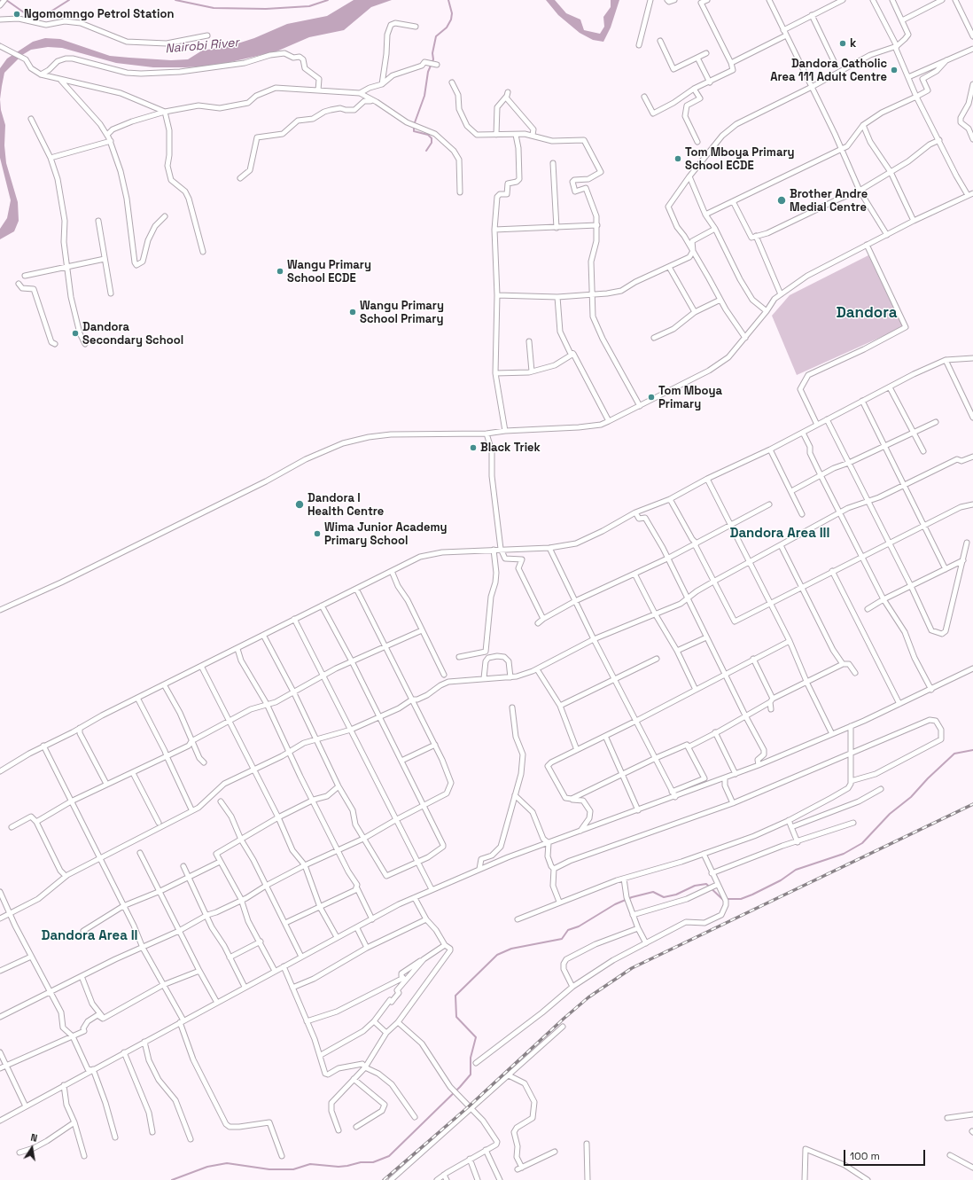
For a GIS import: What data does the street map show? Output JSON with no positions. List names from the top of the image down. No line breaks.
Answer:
{"districts":["Dandora","Dandora Area III","Dandora Area II"],"water":["Nairobi River"],"places":["Ngomomngo Petrol Station","k","Dandora Catholic Area 111 Adult Centre","Tom Mboya Primary School ECDE","Brother Andre Medial Centre","Wangu Primary School ECDE","Wangu Primary School Primary","Dandora Secondary School","Tom Mboya Primary","Black Triek","Dandora I Health Centre","Wima Junior Academy Primary School"],"scale_bar":"100 m","north":"top"}
